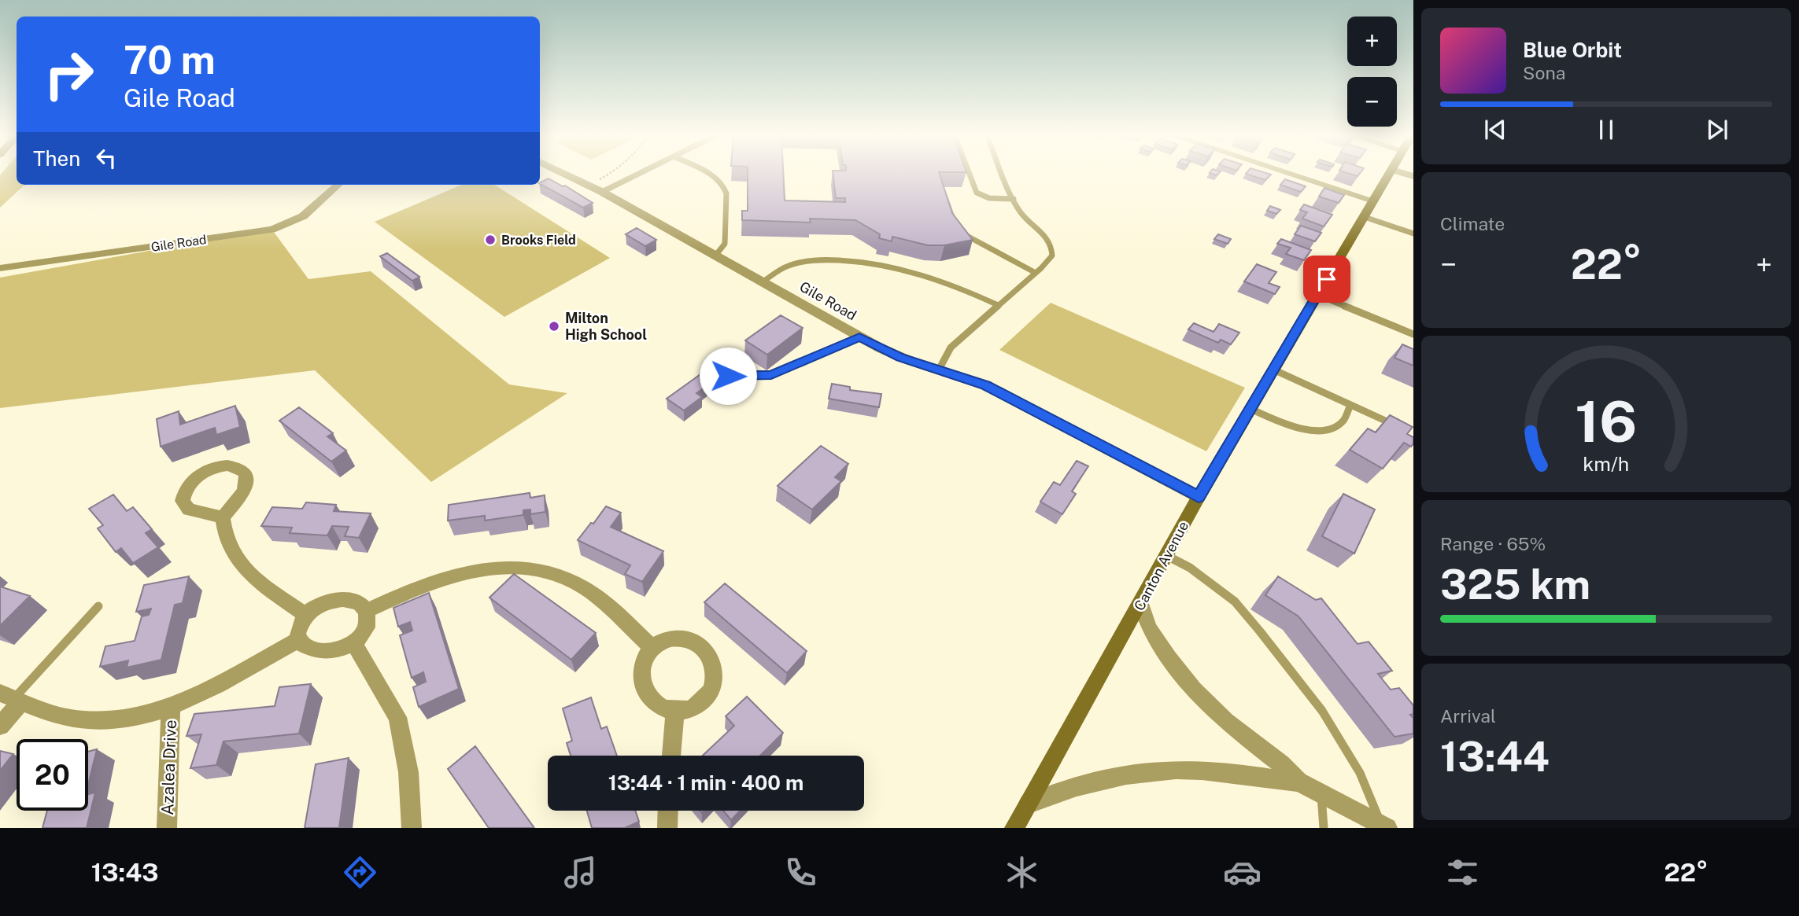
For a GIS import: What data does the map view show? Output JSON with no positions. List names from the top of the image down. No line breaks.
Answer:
{"streets":{"main road":["Canton Avenue"],"street":["Gile Road","Azalea Drive"]},"crossings":[["Gile Road","Canton Avenue"]],"places":["Brooks Field","Milton High School"],"page":{"map_buttons":["+","−"],"turn":["70 m","Gile Road"],"song":["Blue Orbit","Sona"],"then":"Then","tile":["Climate",["Range · 65%","325 km"],["Arrival","13:44"]],"heat":["−","22°","+"],"limit":"20","trip":"13:44 · 1 min · 400 m","tabs":["13:43","22°"],"gauge":["16","km/h"]}}
